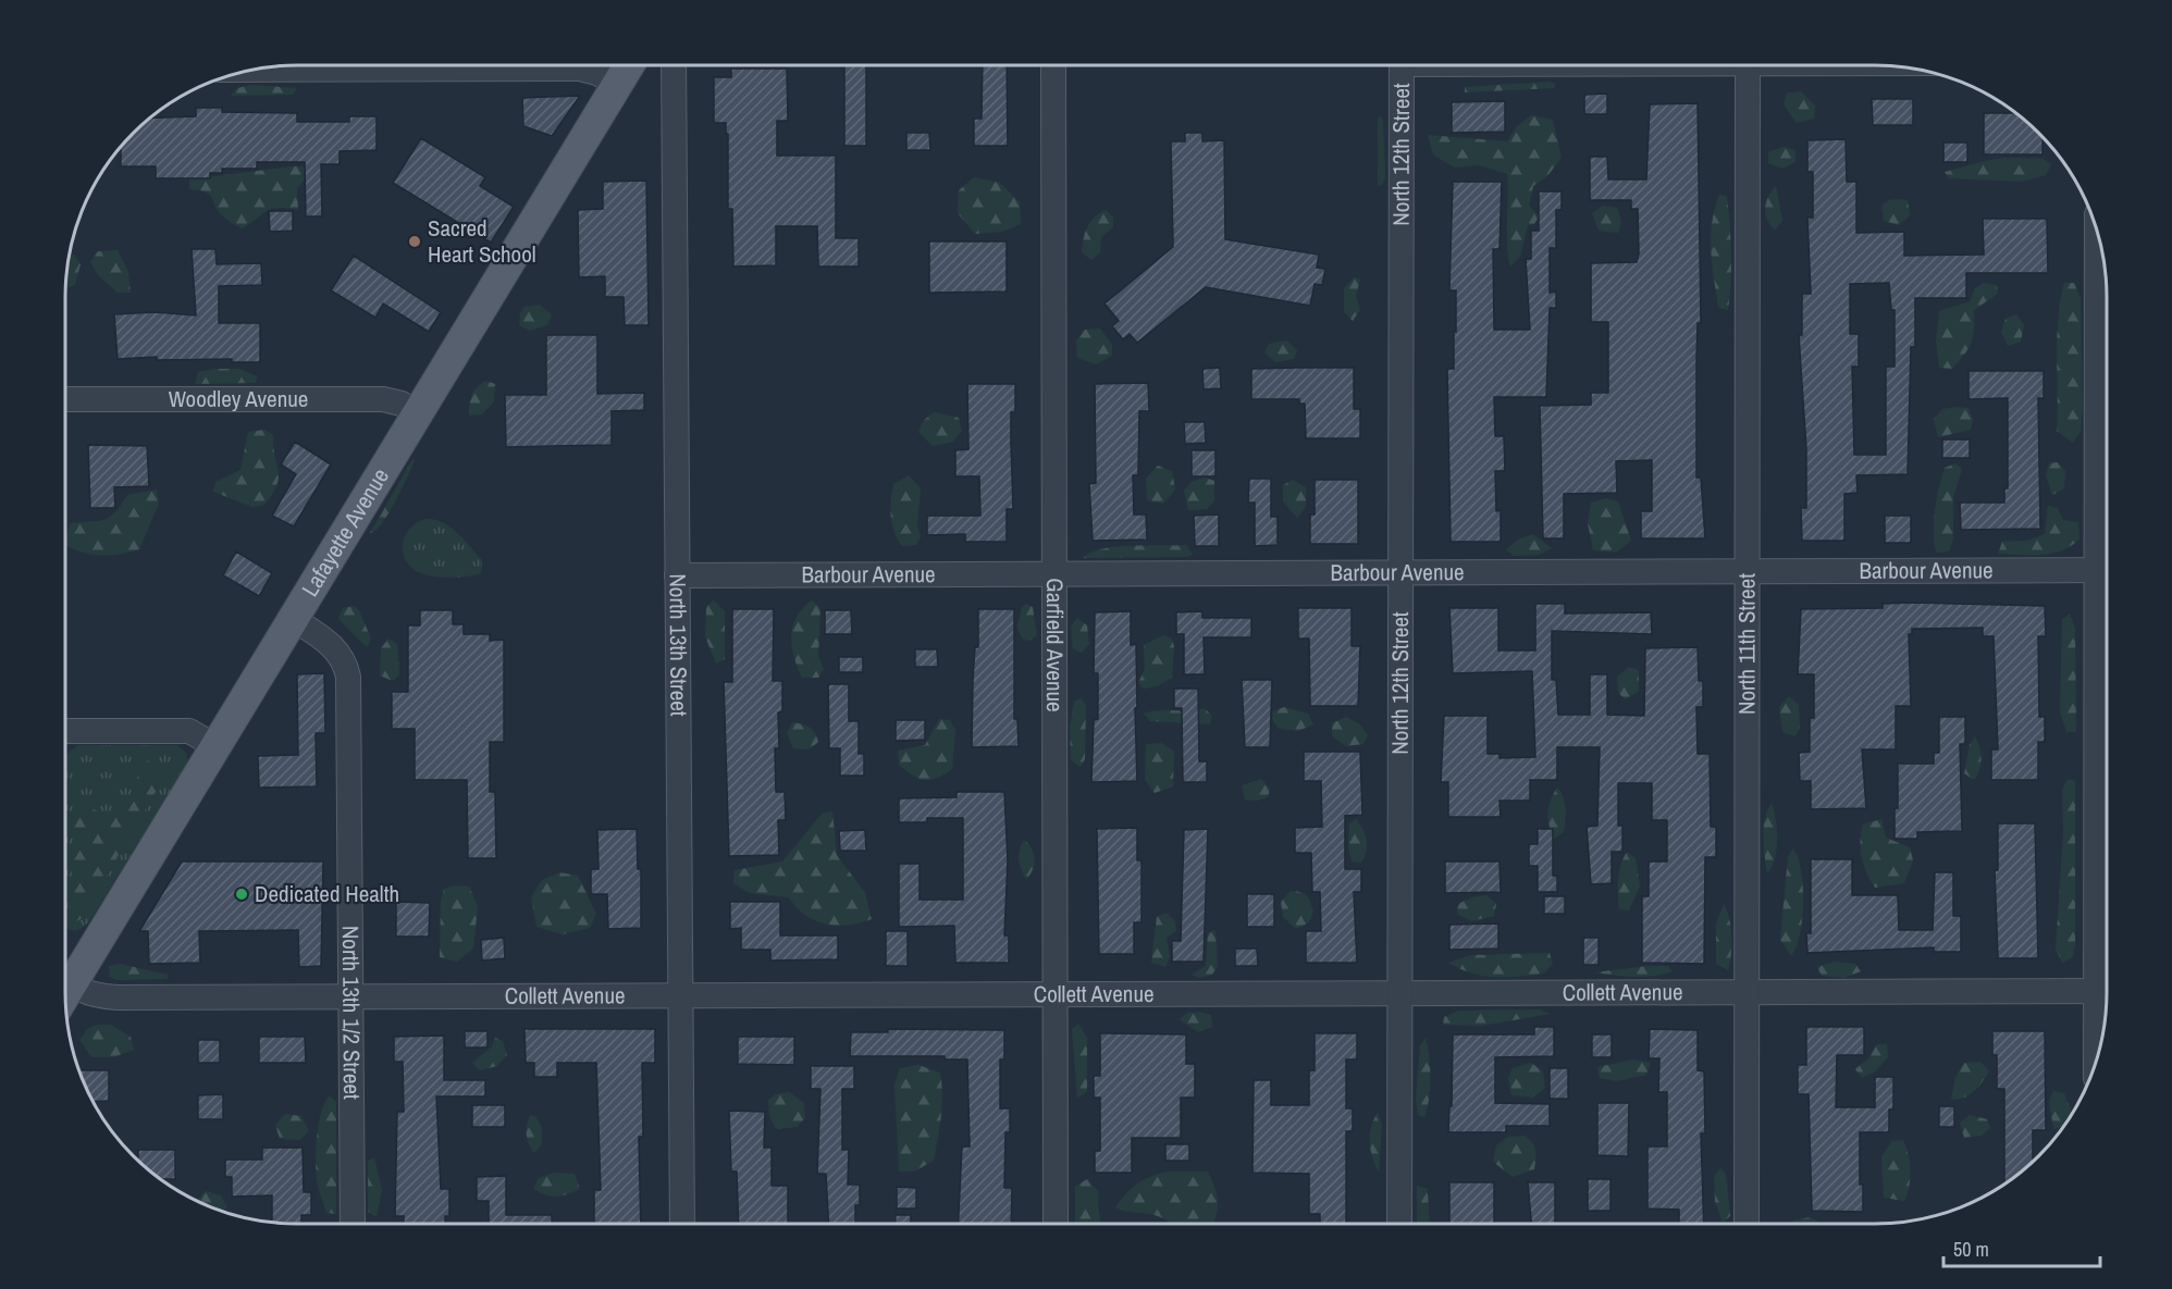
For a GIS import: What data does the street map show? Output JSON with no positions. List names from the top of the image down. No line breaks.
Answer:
{"streets":{"main road":["Lafayette Avenue"],"street":["North 12th Street","Woodley Avenue","Barbour Avenue","North 13th Street","Garfield Avenue","North 11th Street","Collett Avenue","North 13th 1/2 Street"]},"crossings":[["North 12th Street","Barbour Avenue"],["North 12th Street","Collett Avenue"],["Woodley Avenue","Lafayette Avenue"],["Lafayette Avenue","North 13th 1/2 Street"],["Barbour Avenue","North 13th Street"],["Barbour Avenue","Garfield Avenue"],["Barbour Avenue","North 11th Street"],["North 13th Street","Collett Avenue"],["Garfield Avenue","Collett Avenue"],["North 11th Street","Collett Avenue"],["Collett Avenue","North 13th 1/2 Street"]],"places":["Sacred Heart School","Dedicated Health"],"scale_bar":"50 m"}
